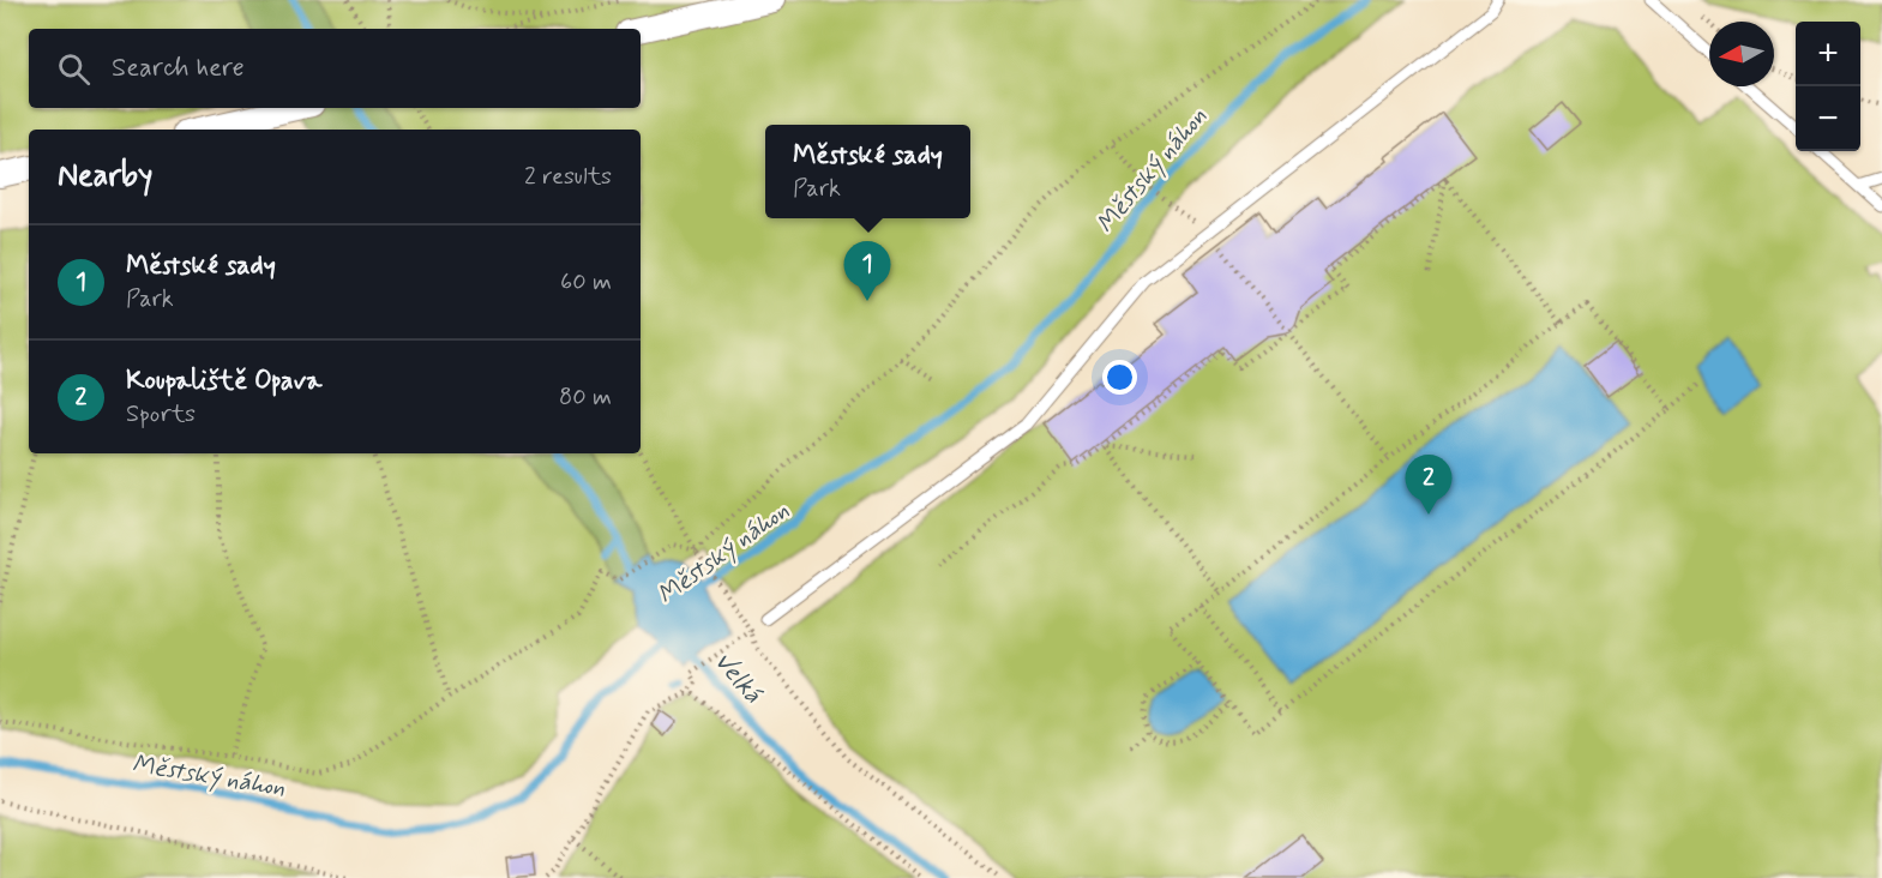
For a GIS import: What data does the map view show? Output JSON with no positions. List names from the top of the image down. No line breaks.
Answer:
{"water":["Městský náhon","Velká"],"north":"left","page":{"map_buttons":["+","−"],"search":"Search here","popup":["Městské sady","Park"],"heading":["Nearby","2 results"],"list":[{"mark":"1","name":"Městské sady","note":"Park","value":"60 m"},{"mark":"2","name":"Koupaliště Opava","note":"Sports","value":"80 m"}],"pins":["1","2"]}}
